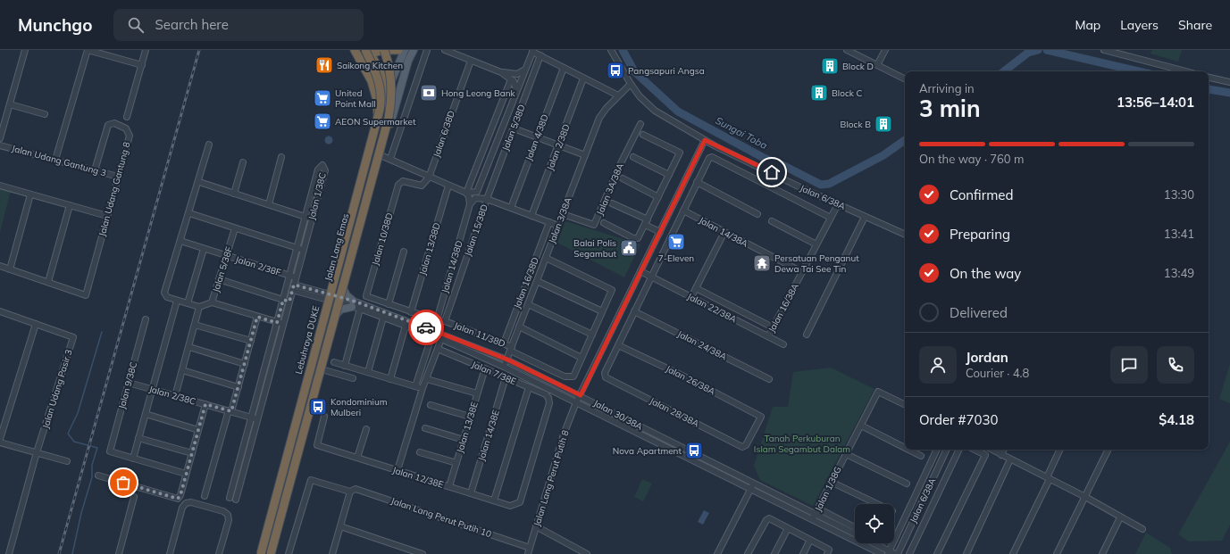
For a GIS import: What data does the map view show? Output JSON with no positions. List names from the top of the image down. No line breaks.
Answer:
{"streets":{"highway":["Lebuhraya DUKE"],"main road":["Jalan Lang Emas"],"street":["Jalan 5/38D","Jalan 6/38D","Jalan 4/38D","Jalan 2/38D","Jalan Udang Gantung 3","Jalan Udang Gantung 8","Jalan 3A/38A","Jalan 1/38C","Jalan 6/38A","Jalan 3/38A","Jalan 15/38D","Jalan 14/38A","Jalan 10/38D","Jalan 13/38D","Jalan 2/38F","Jalan 14/38D","Jalan 5/38F","Jalan 16/38D","Jalan 22/38A","Jalan 16/38A","Jalan 11/38D","Jalan 24/38A","Jalan 7/38E","Jalan 26/38A","Jalan 9/38C","Jalan Udang Pasir 3","Jalan 2/38C","Jalan 28/38A","Jalan 30/38A","Jalan 13/38E","Jalan 14/38E","Jalan 12/38E","Jalan Lang Perut Putih 8","Jalan 1/38G","Jalan Lang Perut Putih 10"]},"crossings":[["Jalan 5/38D","Jalan 15/38D"],["Jalan 6/38D","Jalan 10/38D"],["Jalan Udang Gantung 3","Jalan Udang Gantung 8"],["Jalan 3A/38A","Jalan 3/38A"],["Jalan 1/38C","Jalan 2/38F"],["Jalan 1/38C","Jalan 2/38C"],["Jalan 1/38C","Jalan 30/38A"],["Jalan 6/38A","Jalan 3/38A"],["Jalan 6/38A","Jalan 16/38A"],["Jalan 6/38A","Jalan 30/38A"],["Jalan 6/38A","Jalan Lang Perut Putih 8"],["Jalan 3/38A","Jalan 11/38D"],["Jalan 3/38A","Jalan 30/38A"],["Jalan 15/38D","Jalan 11/38D"],["Jalan 14/38A","Jalan 16/38A"],["Jalan 10/38D","Jalan 11/38D"],["Jalan Lang Emas","Lebuhraya DUKE"],["Jalan Lang Emas","Jalan 30/38A"],["Jalan 13/38D","Jalan 11/38D"],["Jalan 2/38F","Jalan 5/38F"],["Jalan 14/38D","Jalan 11/38D"],["Jalan 14/38D","Jalan 30/38A"],["Jalan 16/38D","Jalan 11/38D"],["Jalan 22/38A","Jalan 16/38A"],["Jalan 22/38A","Jalan Lang Perut Putih 8"],["Jalan 7/38E","Jalan 13/38E"],["Jalan 7/38E","Jalan 14/38E"],["Jalan 7/38E","Jalan 12/38E"],["Jalan 26/38A","Jalan 28/38A"],["Jalan 9/38C","Jalan 2/38C"],["Jalan 30/38A","Jalan Lang Perut Putih 8"],["Jalan 30/38A","Jalan 1/38G"],["Jalan 13/38E","Jalan 12/38E"],["Jalan 14/38E","Jalan 12/38E"],["Jalan Lang Perut Putih 8","Jalan Lang Perut Putih 10"]],"water":["Sungai Toba"],"parks":["Tanah Perkuburan Islam Segambut Dalam"],"places":{"restaurant":["Saikong Kitchen"],"building":["Block D","Block C","Block B"],"bus stop":["Pangsapuri Angsa","Kondominium Mulberi","Nova Apartment"],"bank":["Hong Leong Bank"],"supermarket":["United Point Mall","AEON Supermarket","7-Eleven"],"public building":["Balai Polis Segambut"],"temple":["Persatuan Penganut Dewa Tai See Tin"]},"page":{"header":"Munchgo","search":"Search here","nav":["Map","Layers","Share"],"heading":["3 min","Arriving in","13:56–14:01"],"panel":["Jordan","Courier · 4.8","Order #7030","$4.18"],"bar":"On the way · 760 m","list":[["Confirmed","13:30"],["Preparing","13:41"],["On the way","13:49"],"Delivered"]}}
